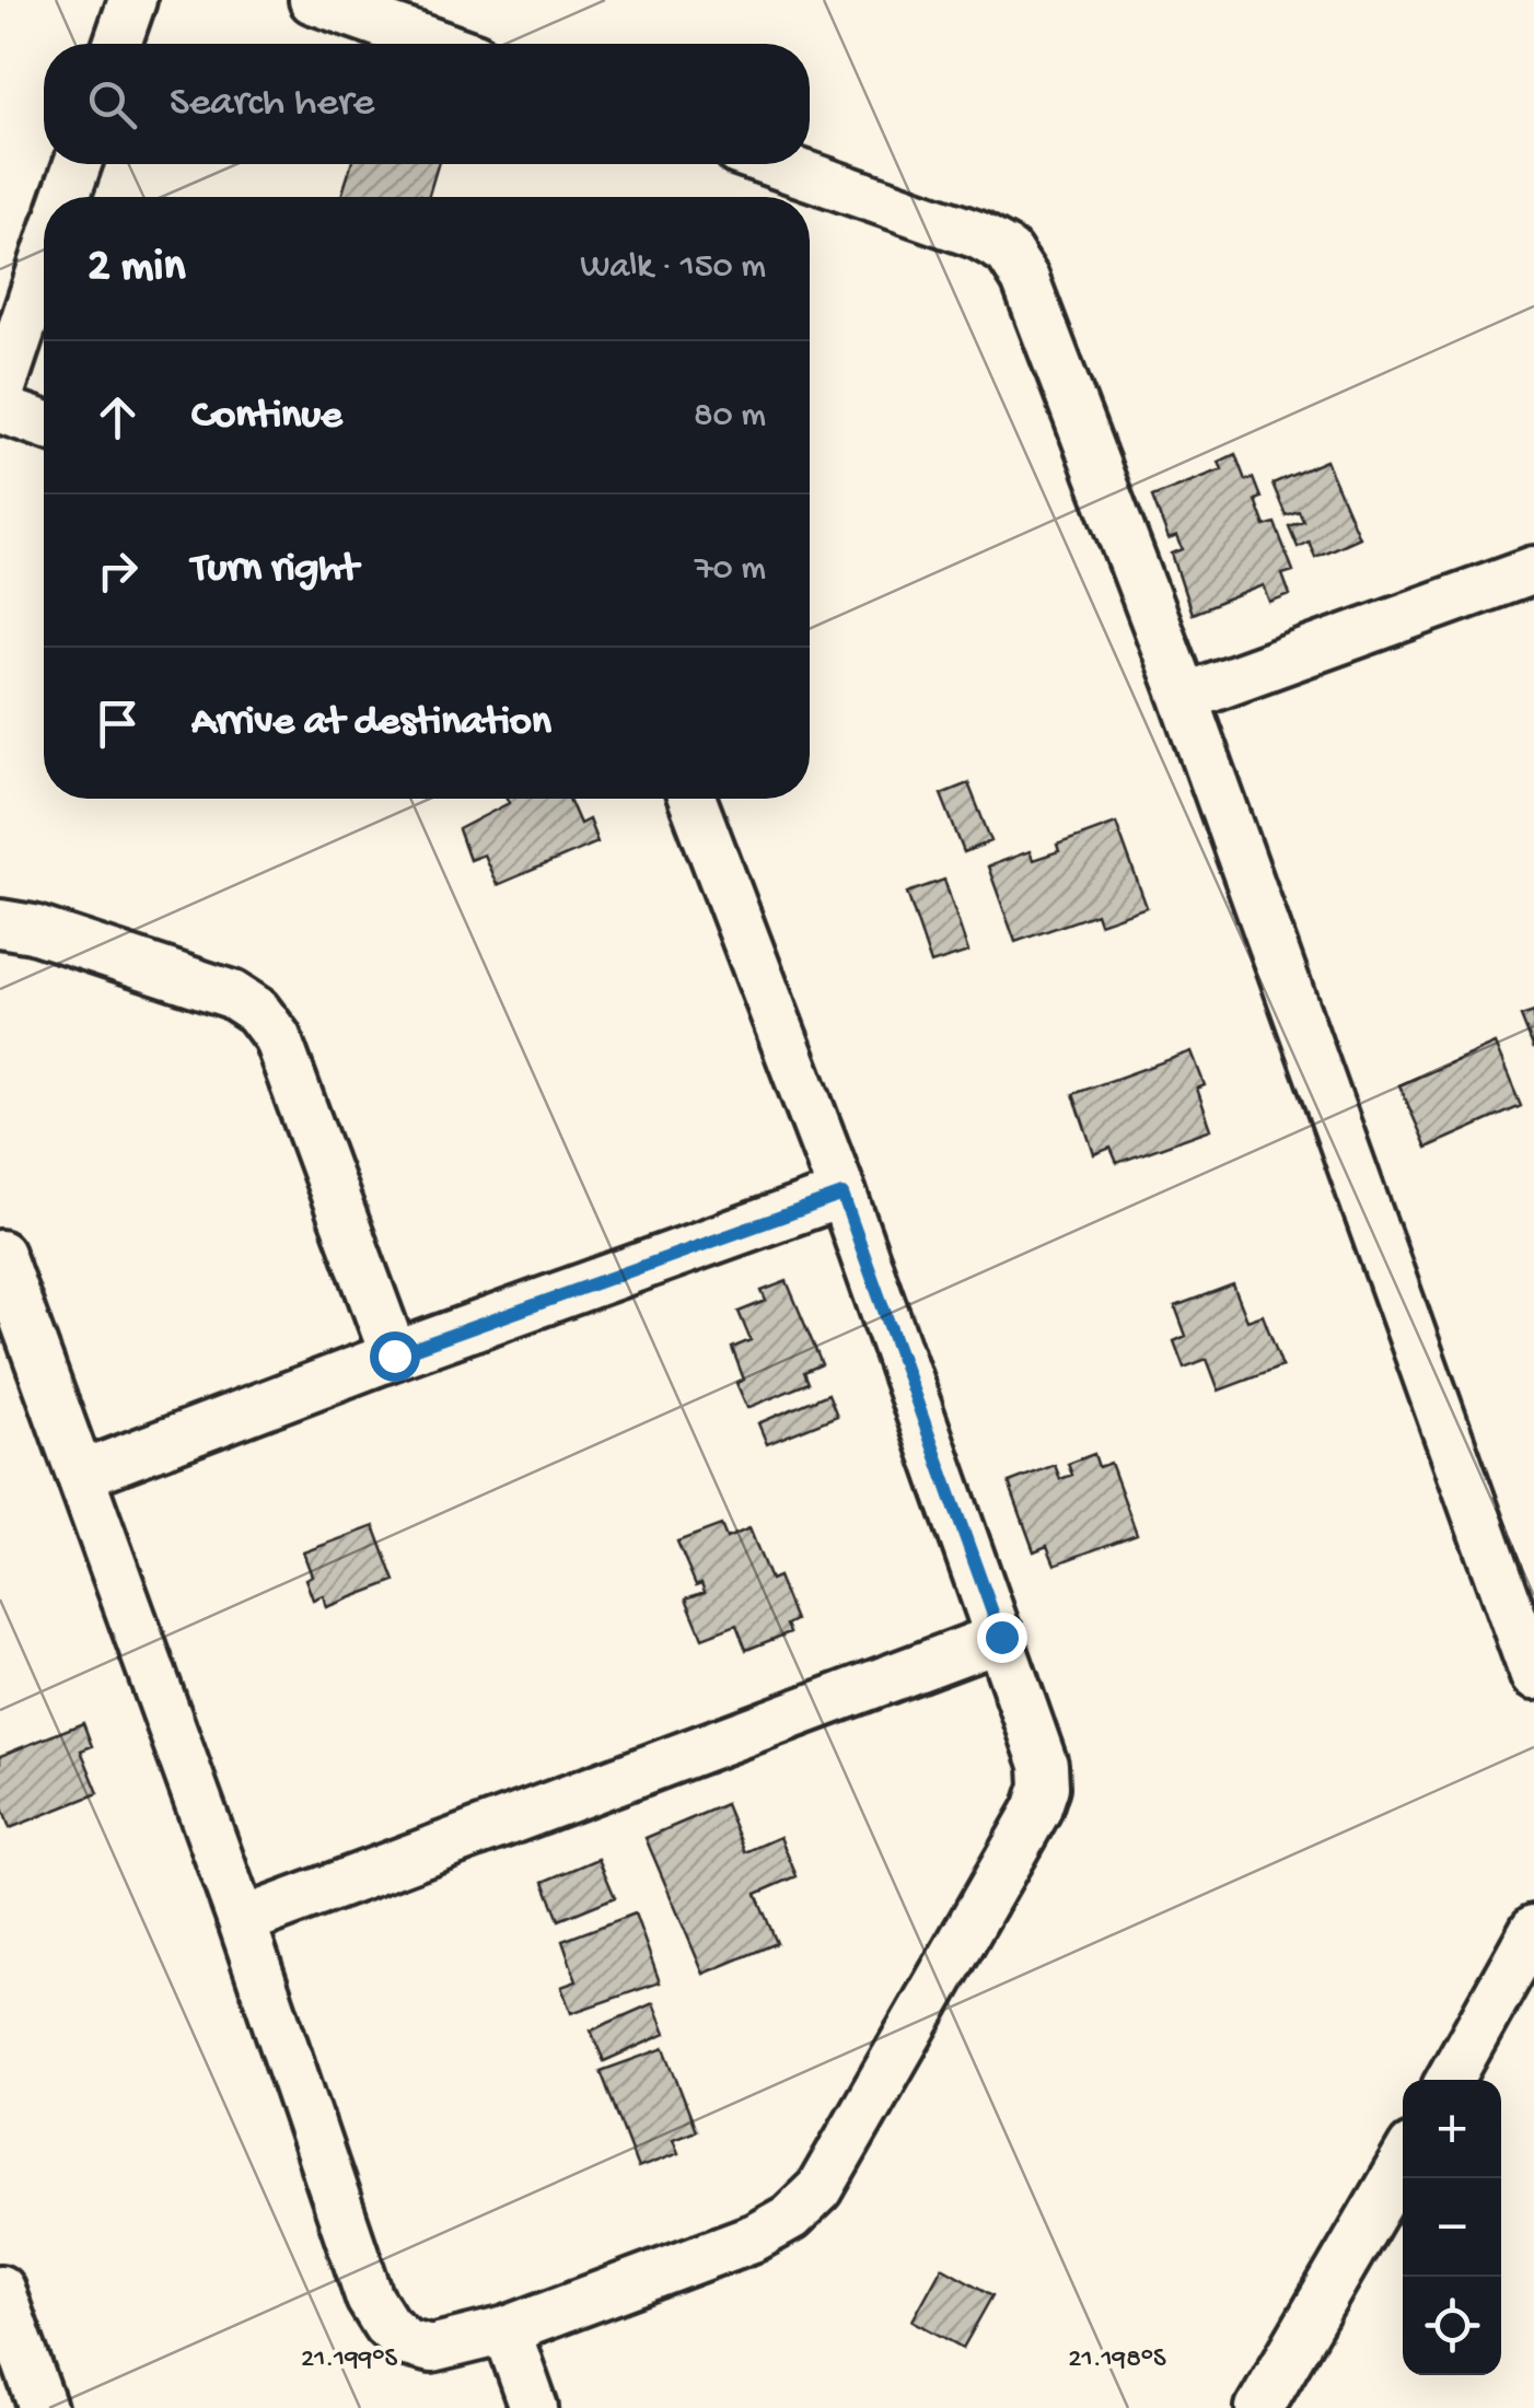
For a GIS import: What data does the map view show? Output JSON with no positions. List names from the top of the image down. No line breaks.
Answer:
{"page":{"search":"Search here","heading":["2 min","Walk · 150 m"],"list":[["Continue","80 m"],["Turn right","70 m"],"Arrive at destination"],"map_buttons":["+","−"]},"coordinates":["21.199°S","21.198°S"]}
